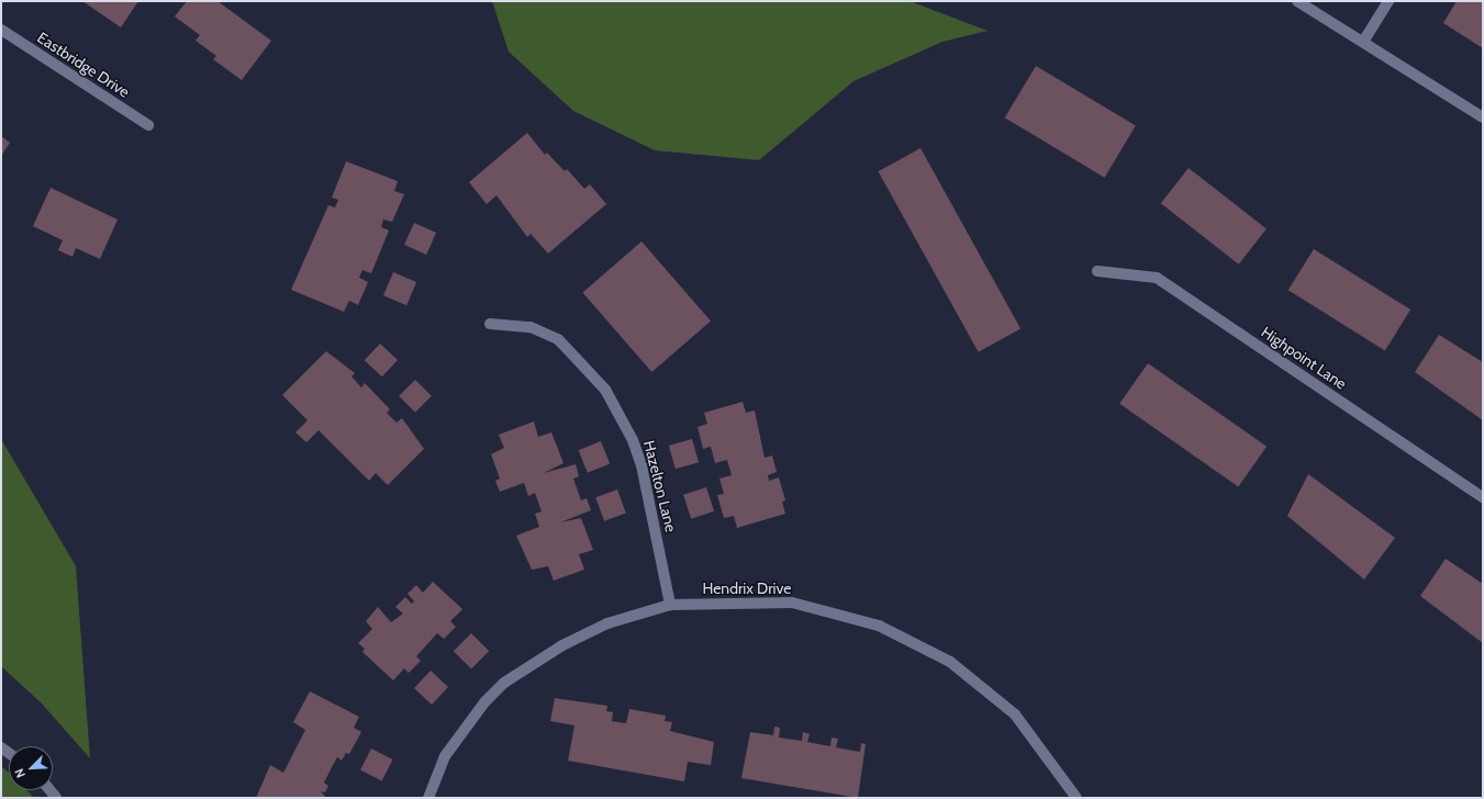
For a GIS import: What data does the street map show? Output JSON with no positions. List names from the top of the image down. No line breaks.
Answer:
{"streets":{"street":["Eastbridge Drive","Highpoint Lane","Hazelton Lane","Hendrix Drive"]},"crossings":[["Hazelton Lane","Hendrix Drive"]],"north":"bottom left"}
